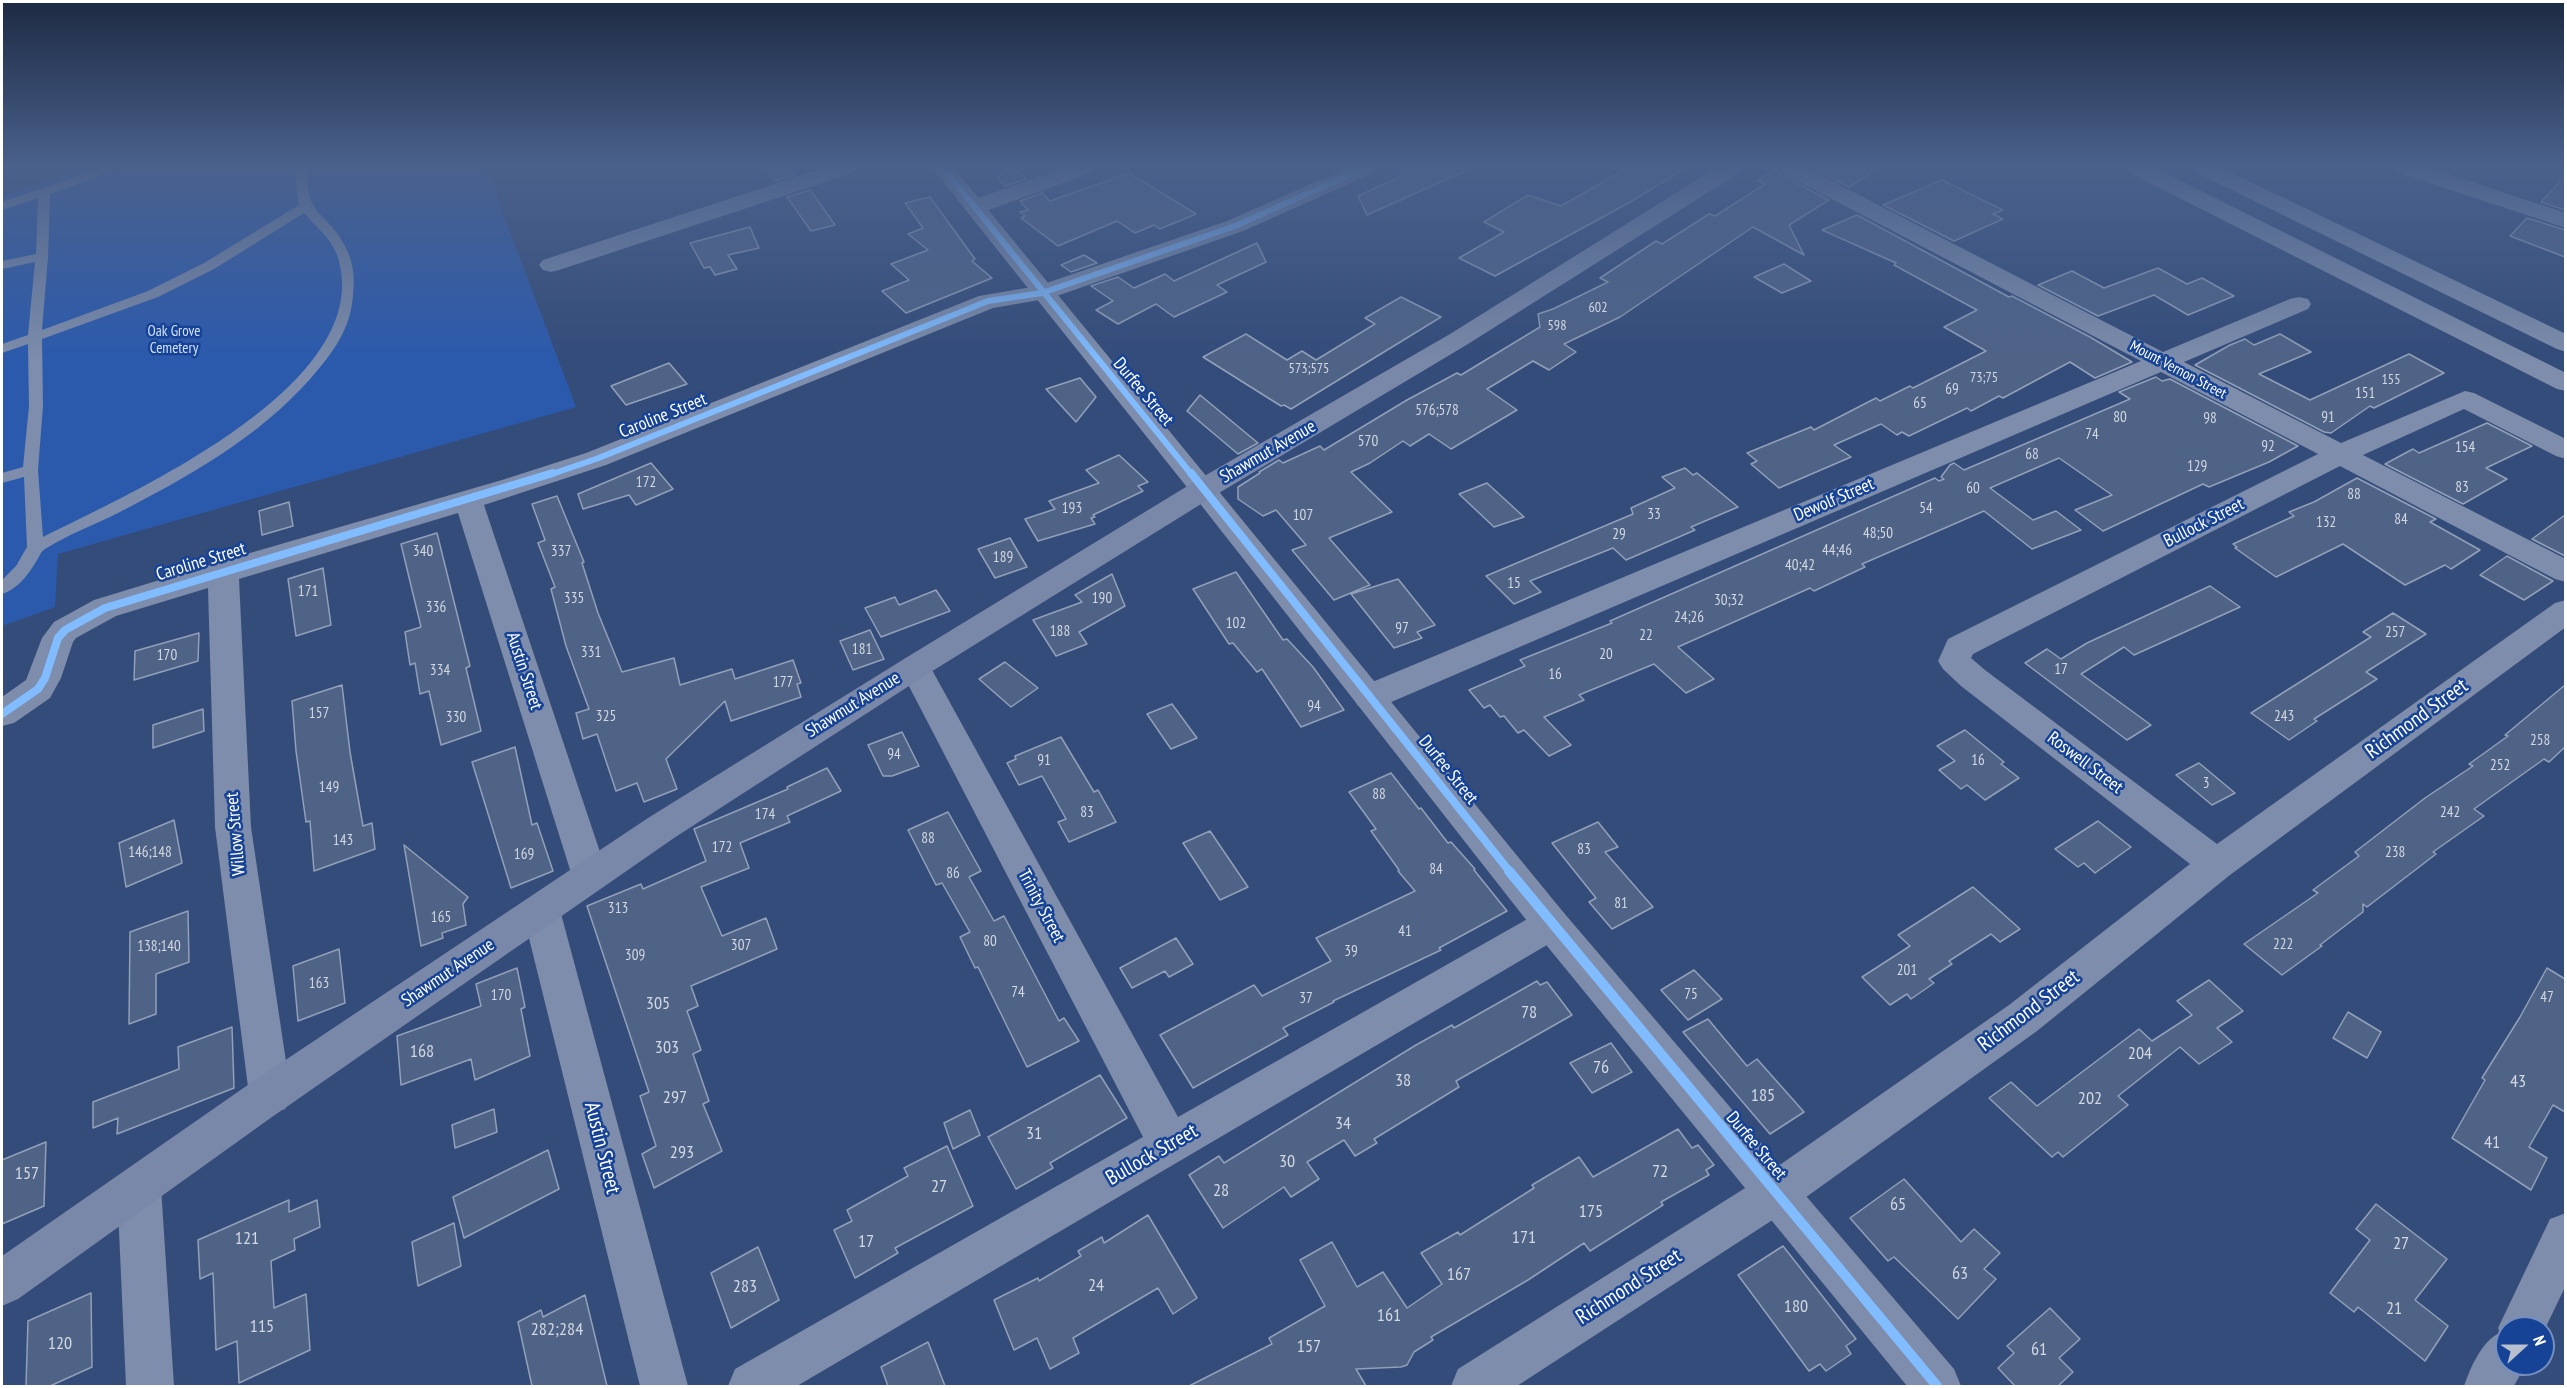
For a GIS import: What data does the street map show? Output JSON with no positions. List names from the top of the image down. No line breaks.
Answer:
{"streets":{"main road":["Mount Vernon Street","Durfee Street","Caroline Street","Shawmut Avenue","Dewolf Street","Bullock Street","Austin Street","Richmond Street","Roswell Street","Willow Street","Trinity Street"]},"crossings":[["Mount Vernon Street","Dewolf Street"],["Mount Vernon Street","Bullock Street"],["Durfee Street","Caroline Street"],["Durfee Street","Shawmut Avenue"],["Durfee Street","Dewolf Street"],["Durfee Street","Bullock Street"],["Durfee Street","Richmond Street"],["Caroline Street","Austin Street"],["Caroline Street","Willow Street"],["Shawmut Avenue","Austin Street"],["Shawmut Avenue","Willow Street"],["Shawmut Avenue","Trinity Street"],["Bullock Street","Roswell Street"],["Bullock Street","Trinity Street"],["Richmond Street","Roswell Street"]],"parks":["Oak Grove Cemetery"],"house_numbers":["602","598","573;575","73;75","155","69","151","65","576;578","80","91","98","74","570","92","154","68","129","172","83","60","88","193","54","33","107","84","132","48;50","29","44;46","340","337","189","40;42","15","171","335","190","30;32","336","24;26","102","97","188","257","22","181","331","20","170","17","334","16","177","94","157","325","243","330","258","94","91","16","252","3","149","88","83","242","174","88","143","172","83","146;148","238","169","84","86","81","313","165","41","80","222","307","138;140","39","309","201","163","74","75","170","47","37","305","78","303","168","204","76","38","43","185","297","202","34","31","41","293","30","72","157","27","28","65","175","171","121","17","27","63","167","24","283","180","21","161","115","282;284","120","157","61"],"north":"right"}
